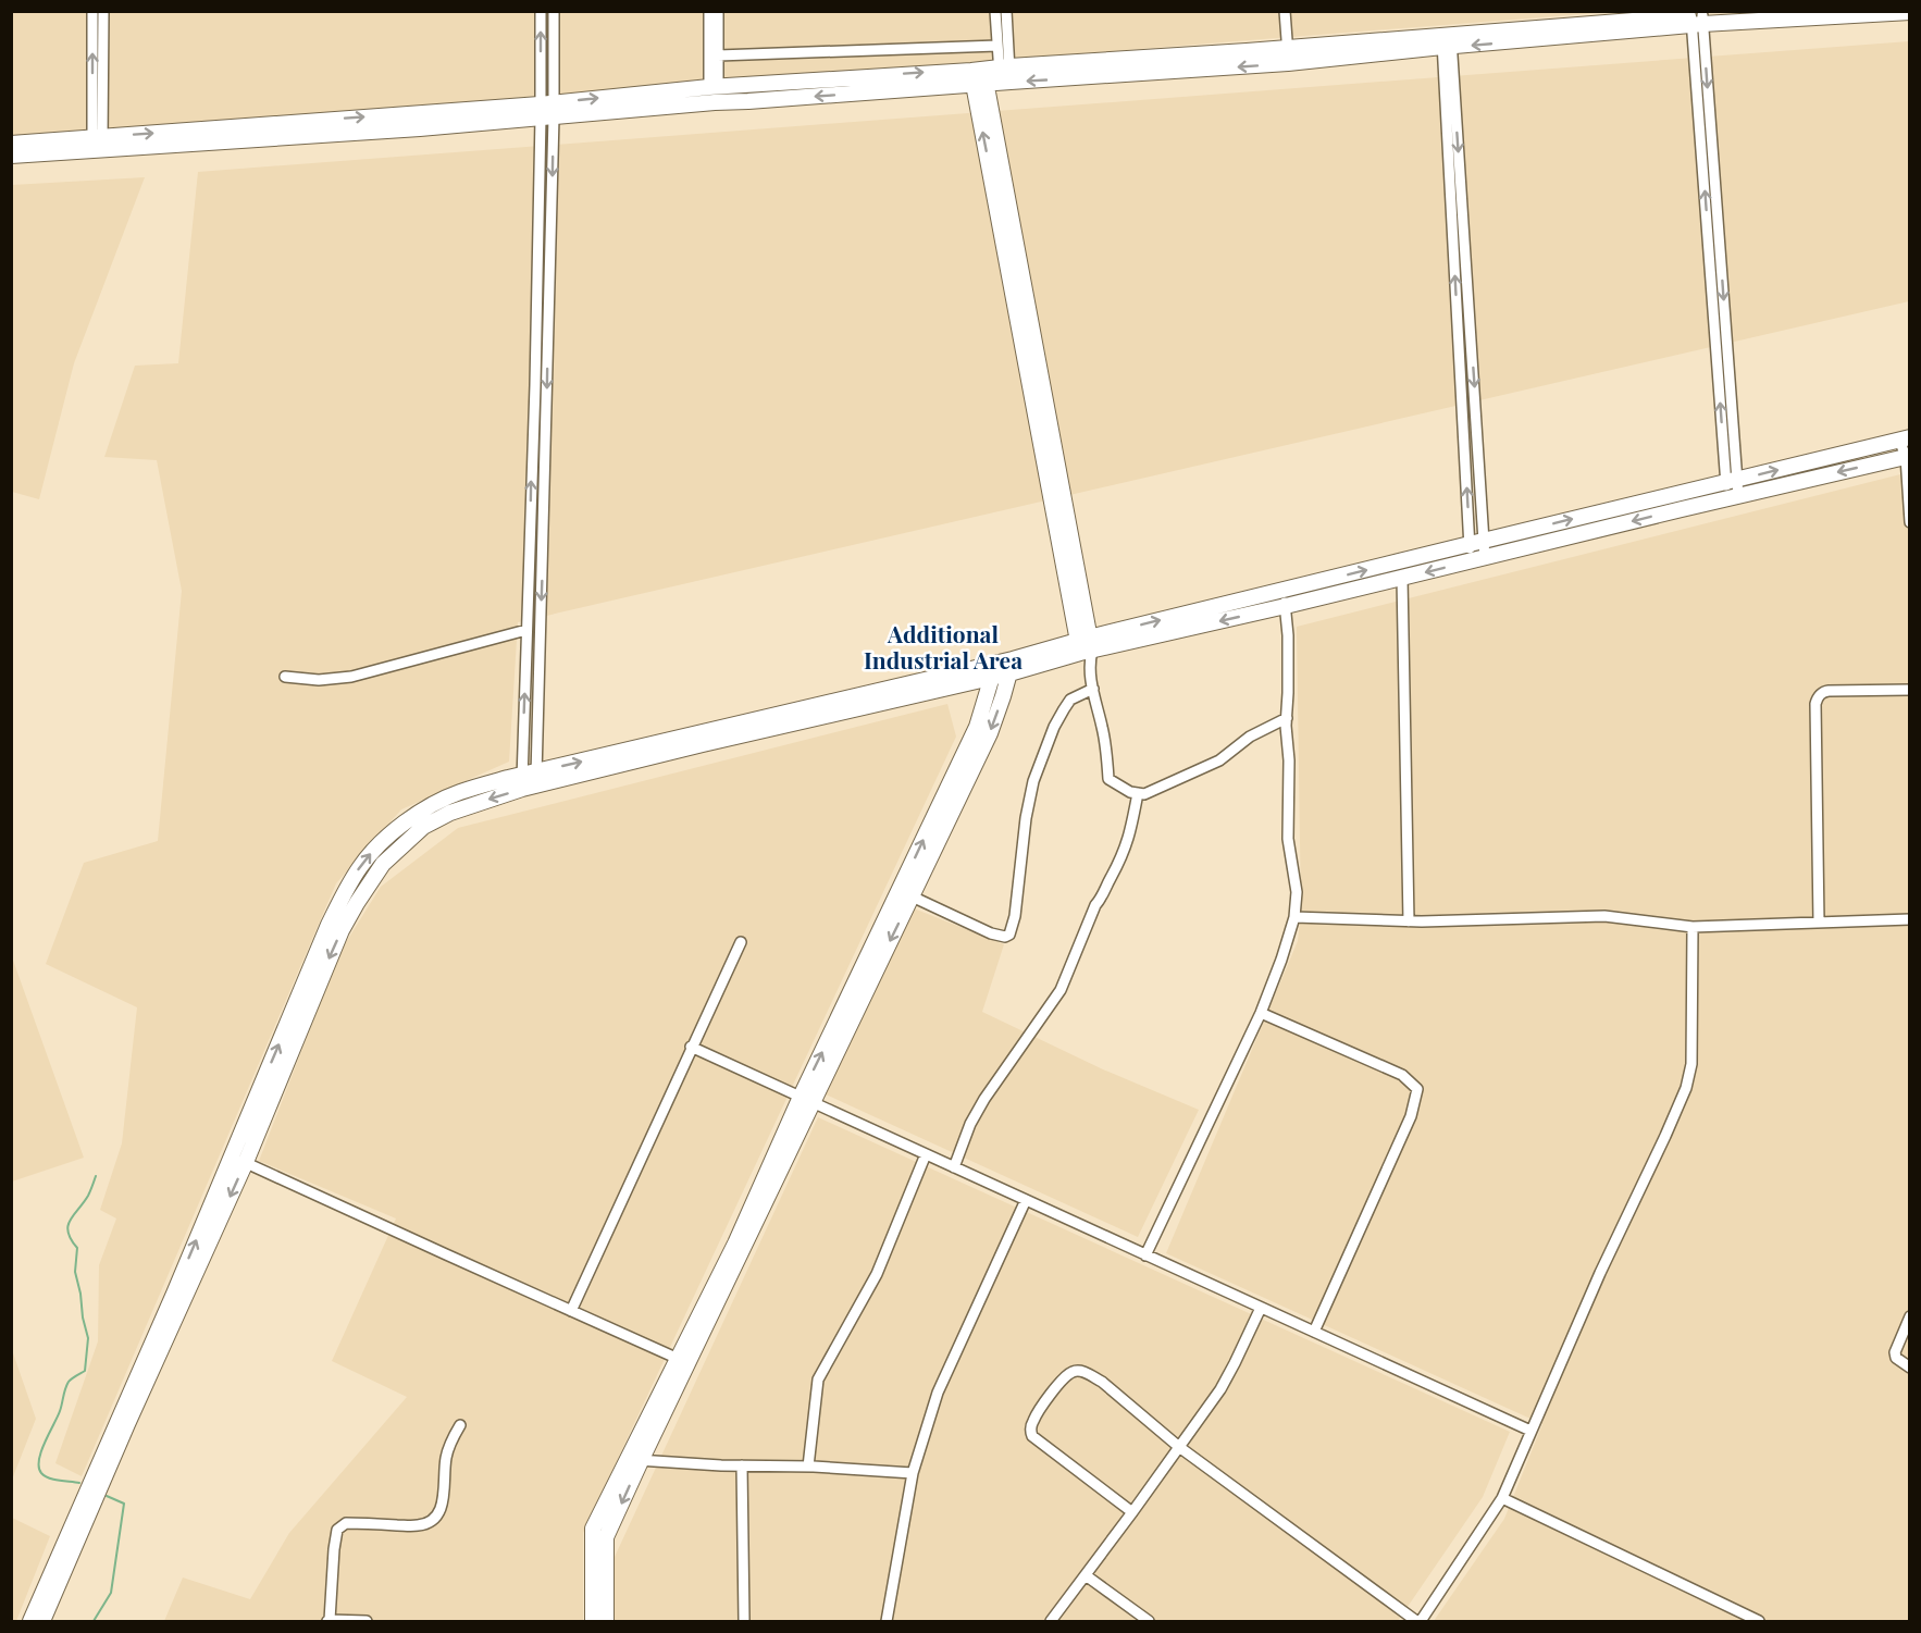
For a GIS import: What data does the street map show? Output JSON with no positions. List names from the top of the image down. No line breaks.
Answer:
{"districts":["Additional Industrial Area"]}
